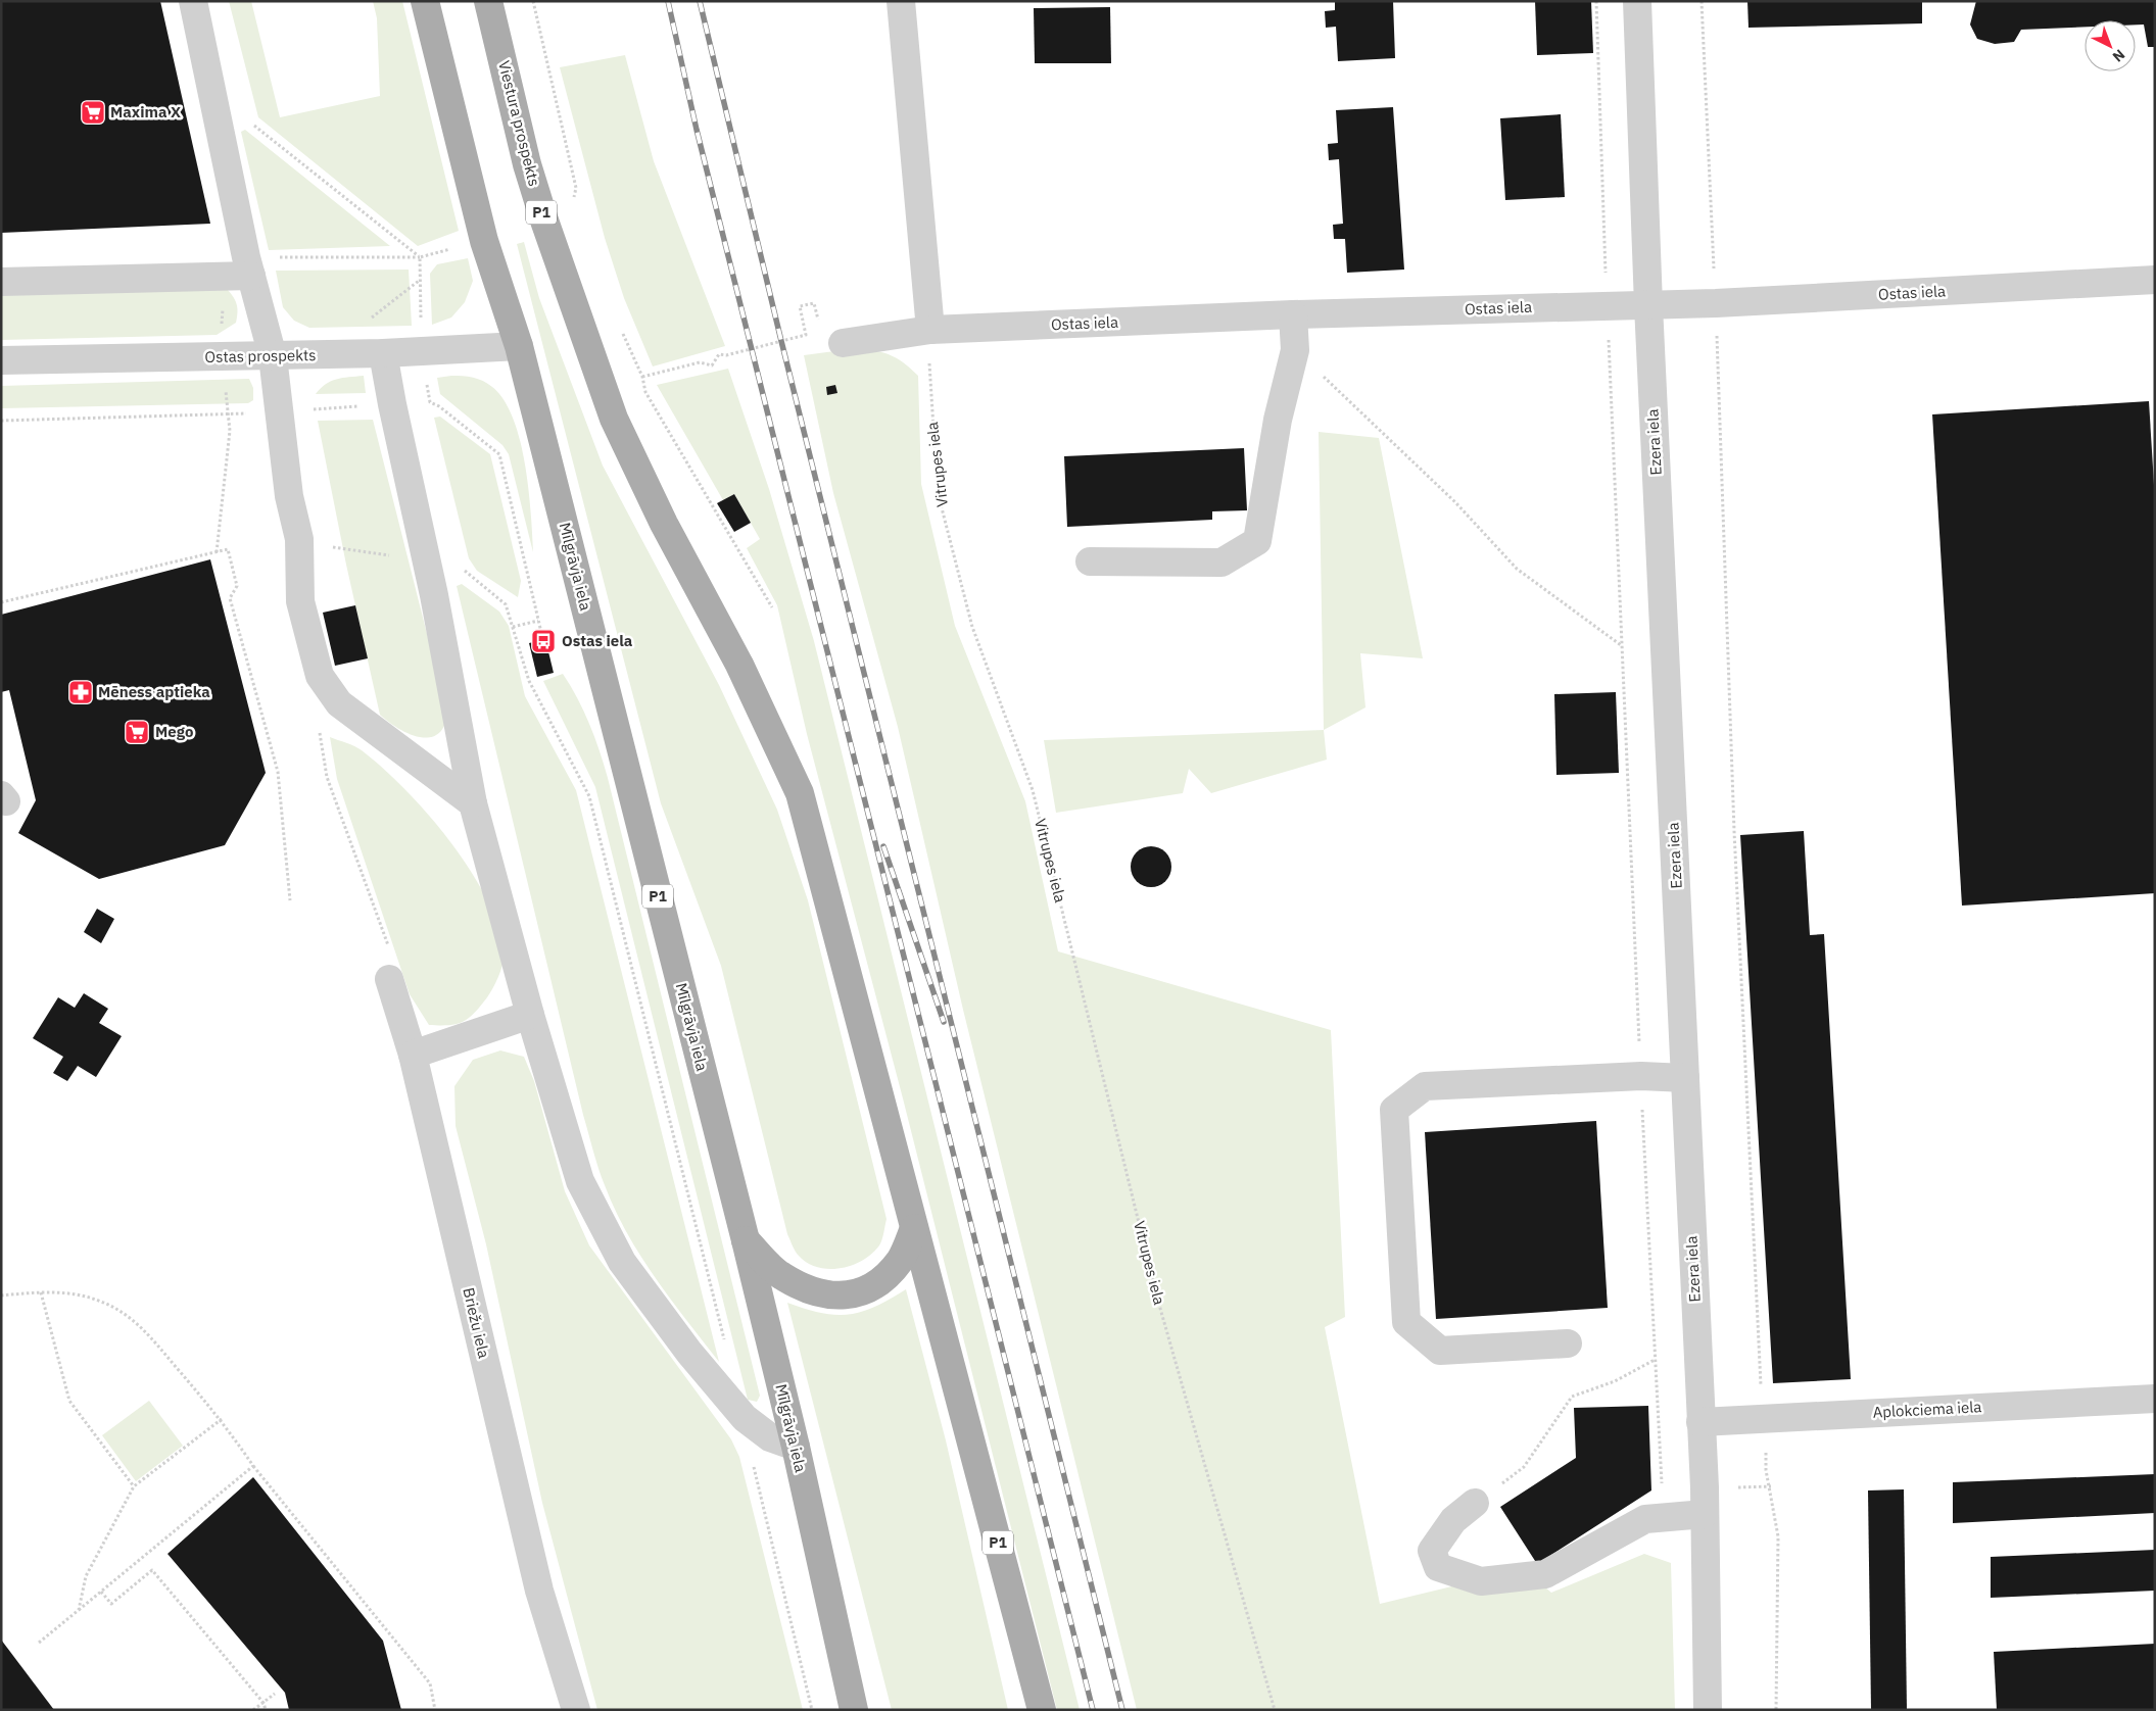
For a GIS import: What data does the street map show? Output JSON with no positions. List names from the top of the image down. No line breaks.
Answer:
{"streets":{"main road":["Viestura prospekts","P1","Mīlgrāvja iela"],"street":["Ostas iela","Ostas prospekts","Ezera iela","Briežu iela","Aplokciema iela"],"path":["Vitrupes iela"]},"crossings":[["Viestura prospekts","P1"],["P1","Ostas prospekts"],["P1","Mīlgrāvja iela"],["Ostas iela","Ezera iela"],["Ostas iela","Vitrupes iela"],["Ostas prospekts","Mīlgrāvja iela"],["Ezera iela","Aplokciema iela"]],"places":{"supermarket":["Maxima X","Mego"],"bus stop":["Ostas iela"],"pharmacy":["Mēness aptieka"]},"north":"bottom right"}
